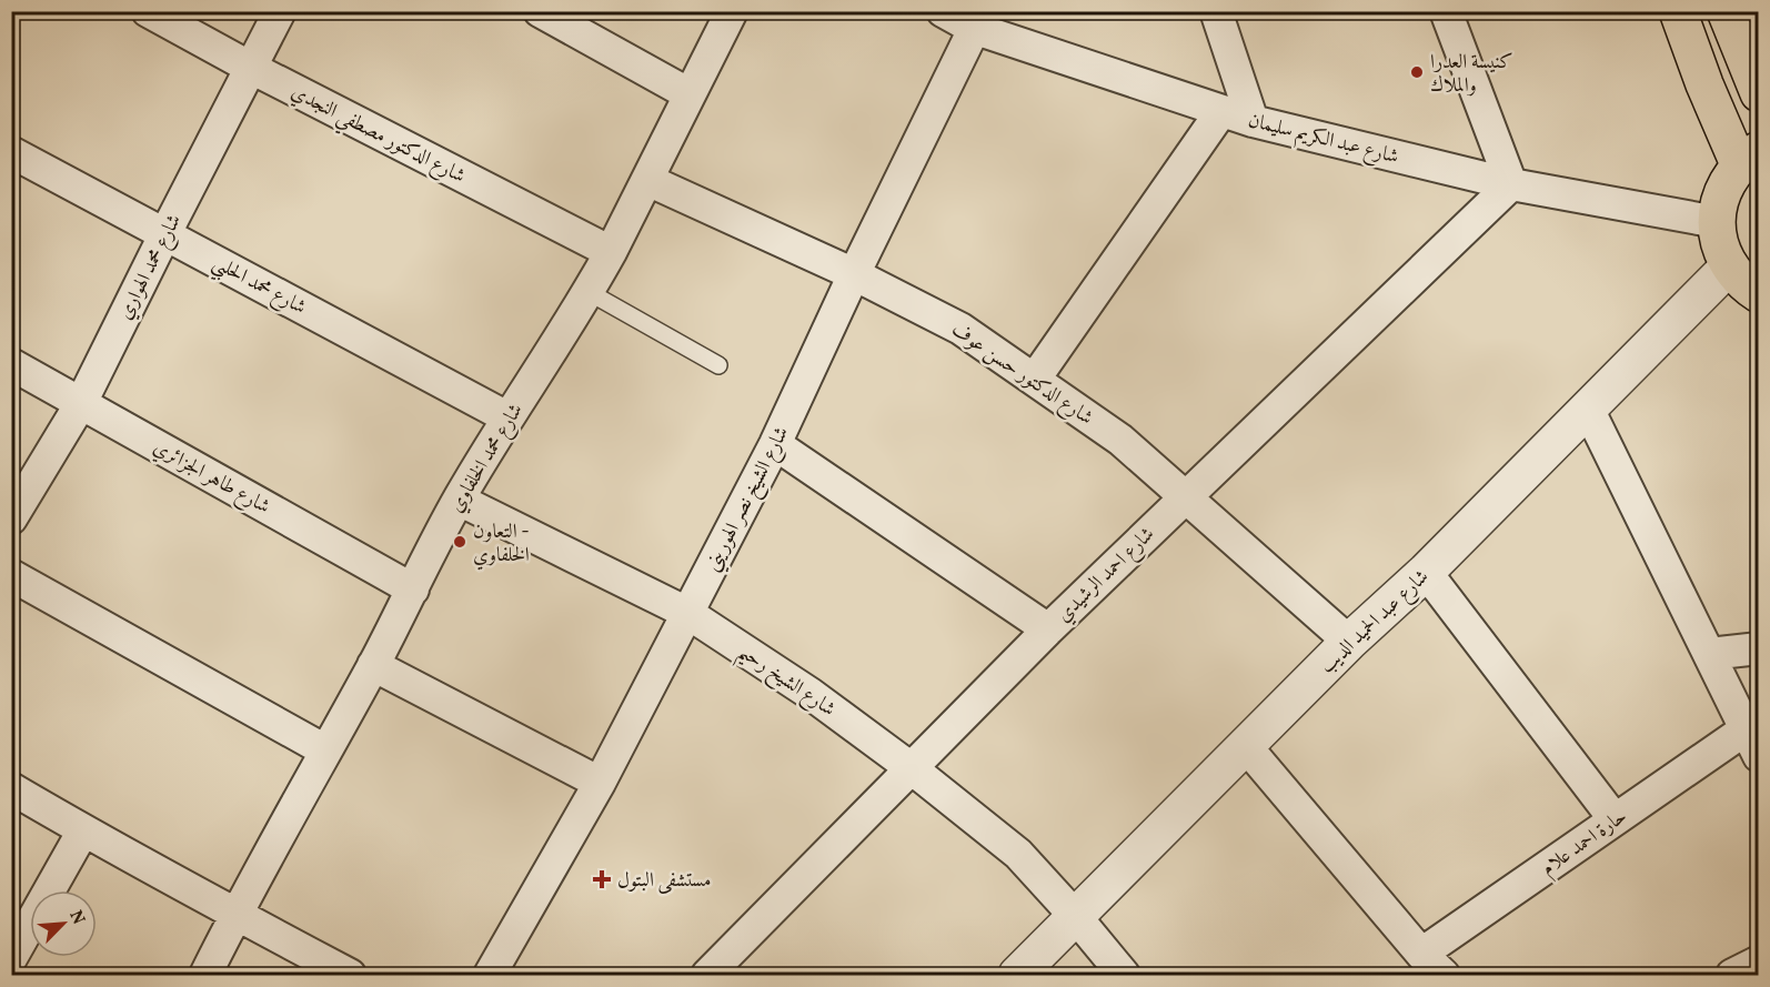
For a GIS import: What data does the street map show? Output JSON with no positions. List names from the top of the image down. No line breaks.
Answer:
{"streets":{"street":["شارع الدكتور مصطفي النجدي","شارع عبد الكريم سليمان","شارع محمد الهواري","شارع محمد الحلبي","شارع الدكتور حسن عوف","شارع محمد الخلفاوي","شارع طاهر الجزائري","شارع الشيخ نصر الهوريني","شارع احمد الرشيدي","شارع عبد الحميد الديب","شارع الشيخ رحيم","حارة احمد علام"]},"crossings":[["شارع الدكتور مصطفي النجدي","شارع محمد الهواري"],["شارع الدكتور مصطفي النجدي","شارع محمد الخلفاوي"],["شارع عبد الكريم سليمان","شارع الشيخ نصر الهوريني"],["شارع عبد الكريم سليمان","شارع احمد الرشيدي"],["شارع محمد الهواري","شارع محمد الحلبي"],["شارع محمد الهواري","شارع طاهر الجزائري"],["شارع محمد الحلبي","شارع محمد الخلفاوي"],["شارع الدكتور حسن عوف","شارع محمد الخلفاوي"],["شارع الدكتور حسن عوف","شارع الشيخ نصر الهوريني"],["شارع الدكتور حسن عوف","شارع احمد الرشيدي"],["شارع الدكتور حسن عوف","شارع عبد الحميد الديب"],["شارع محمد الخلفاوي","شارع طاهر الجزائري"],["شارع محمد الخلفاوي","شارع الشيخ رحيم"],["شارع الشيخ نصر الهوريني","شارع الشيخ رحيم"],["شارع احمد الرشيدي","شارع الشيخ رحيم"],["شارع عبد الحميد الديب","شارع الشيخ رحيم"]],"places":{"other":["كنيسة العدرا والملاك","التعاون - الخلفاوي"],"health":["مستشفى البتول"]},"north":"top right"}
